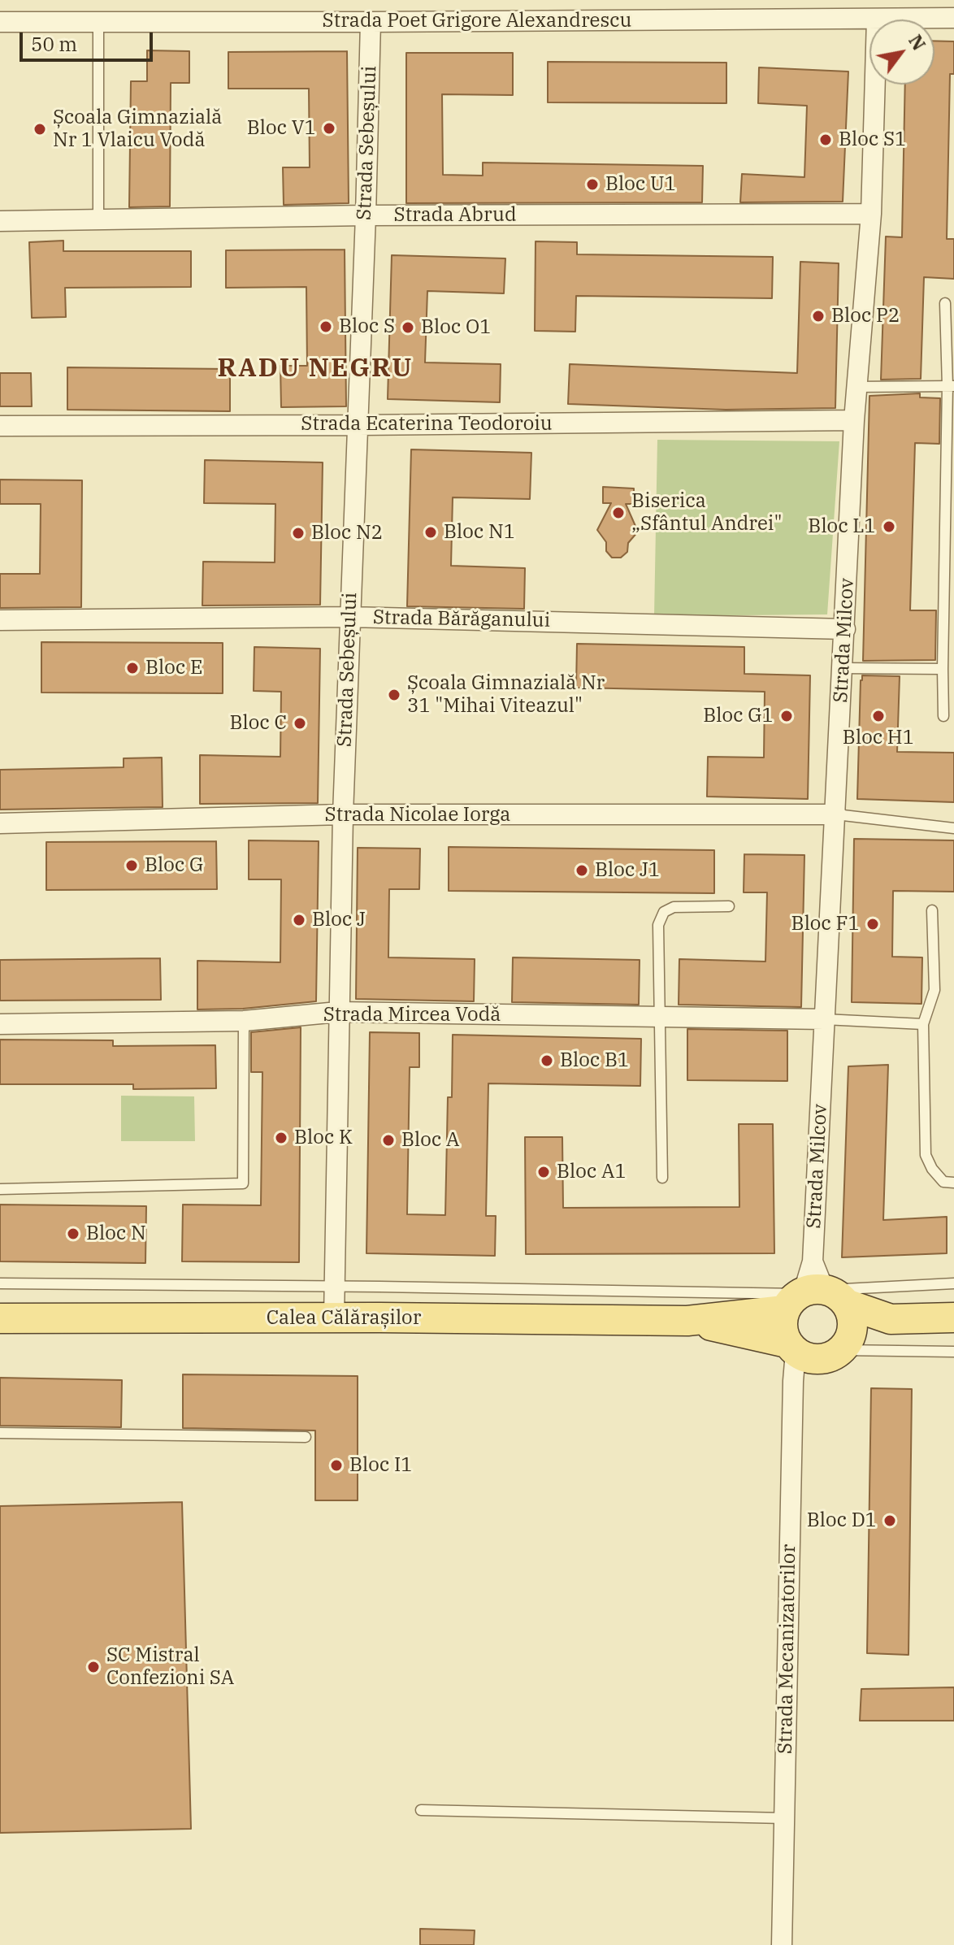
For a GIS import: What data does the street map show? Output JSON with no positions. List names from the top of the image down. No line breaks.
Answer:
{"streets":{"main road":["Calea Călărașilor"],"street":["Strada Poet Grigore Alexandrescu","Strada Sebeșului","Strada Abrud","Strada Ecaterina Teodoroiu","Strada Bărăganului","Strada Milcov","Strada Nicolae Iorga","Strada Mircea Vodă","Strada Mecanizatorilor"]},"crossings":[["Strada Poet Grigore Alexandrescu","Strada Sebeșului"],["Strada Sebeșului","Strada Abrud"],["Strada Sebeșului","Strada Ecaterina Teodoroiu"],["Strada Sebeșului","Strada Bărăganului"],["Strada Sebeșului","Strada Nicolae Iorga"],["Strada Sebeșului","Strada Mircea Vodă"],["Strada Sebeșului","Calea Călărașilor"],["Strada Abrud","Strada Milcov"],["Strada Ecaterina Teodoroiu","Strada Milcov"],["Strada Bărăganului","Strada Milcov"],["Strada Milcov","Strada Nicolae Iorga"],["Strada Milcov","Strada Mircea Vodă"],["Strada Milcov","Calea Călărașilor"],["Strada Milcov","Strada Mecanizatorilor"],["Calea Călărașilor","Strada Mecanizatorilor"]],"districts":["RADU NEGRU"],"places":["Bloc V1","Școala Gimnazială Nr 1 Vlaicu Vodă","Bloc S1","Bloc U1","Bloc P2","Bloc S","Bloc O1","Biserica „Sfântul Andrei\"","Bloc L1","Bloc N1","Bloc N2","Bloc E","Școala Gimnazială Nr 31 \"Mihai Viteazul\"","Bloc G1","Bloc H1","Bloc C","Bloc G","Bloc J1","Bloc J","Bloc F1","Bloc B1","Bloc K","Bloc A","Bloc A1","Bloc N","Bloc I1","Bloc D1","SC Mistral Confezioni SA"],"scale_bar":"50 m","north":"top right"}
